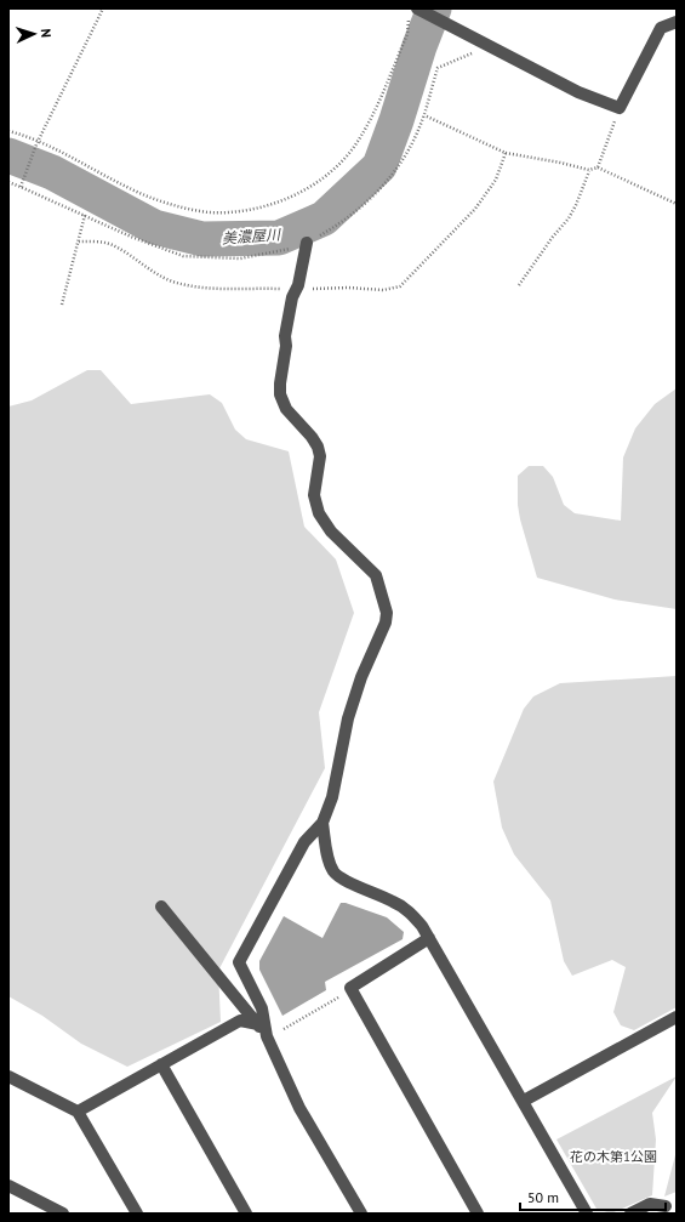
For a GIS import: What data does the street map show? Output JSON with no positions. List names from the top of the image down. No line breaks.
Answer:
{"water":["美濃屋川"],"parks":["花の木第1公園"],"scale_bar":"50 m","north":"right"}
